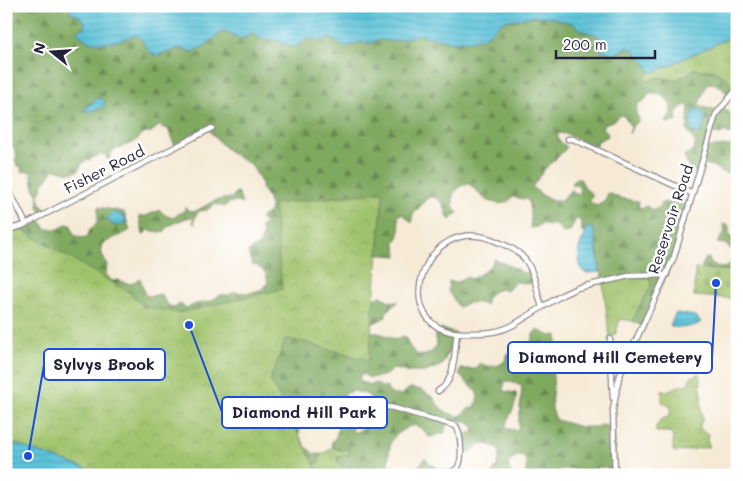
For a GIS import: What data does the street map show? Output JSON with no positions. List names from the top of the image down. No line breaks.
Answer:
{"streets":{"street":["Fisher Road","Reservoir Road"]},"places":["Diamond Hill Cemetery","Diamond Hill Park","Sylvys Brook"],"scale_bar":"200 m","north":"left"}
